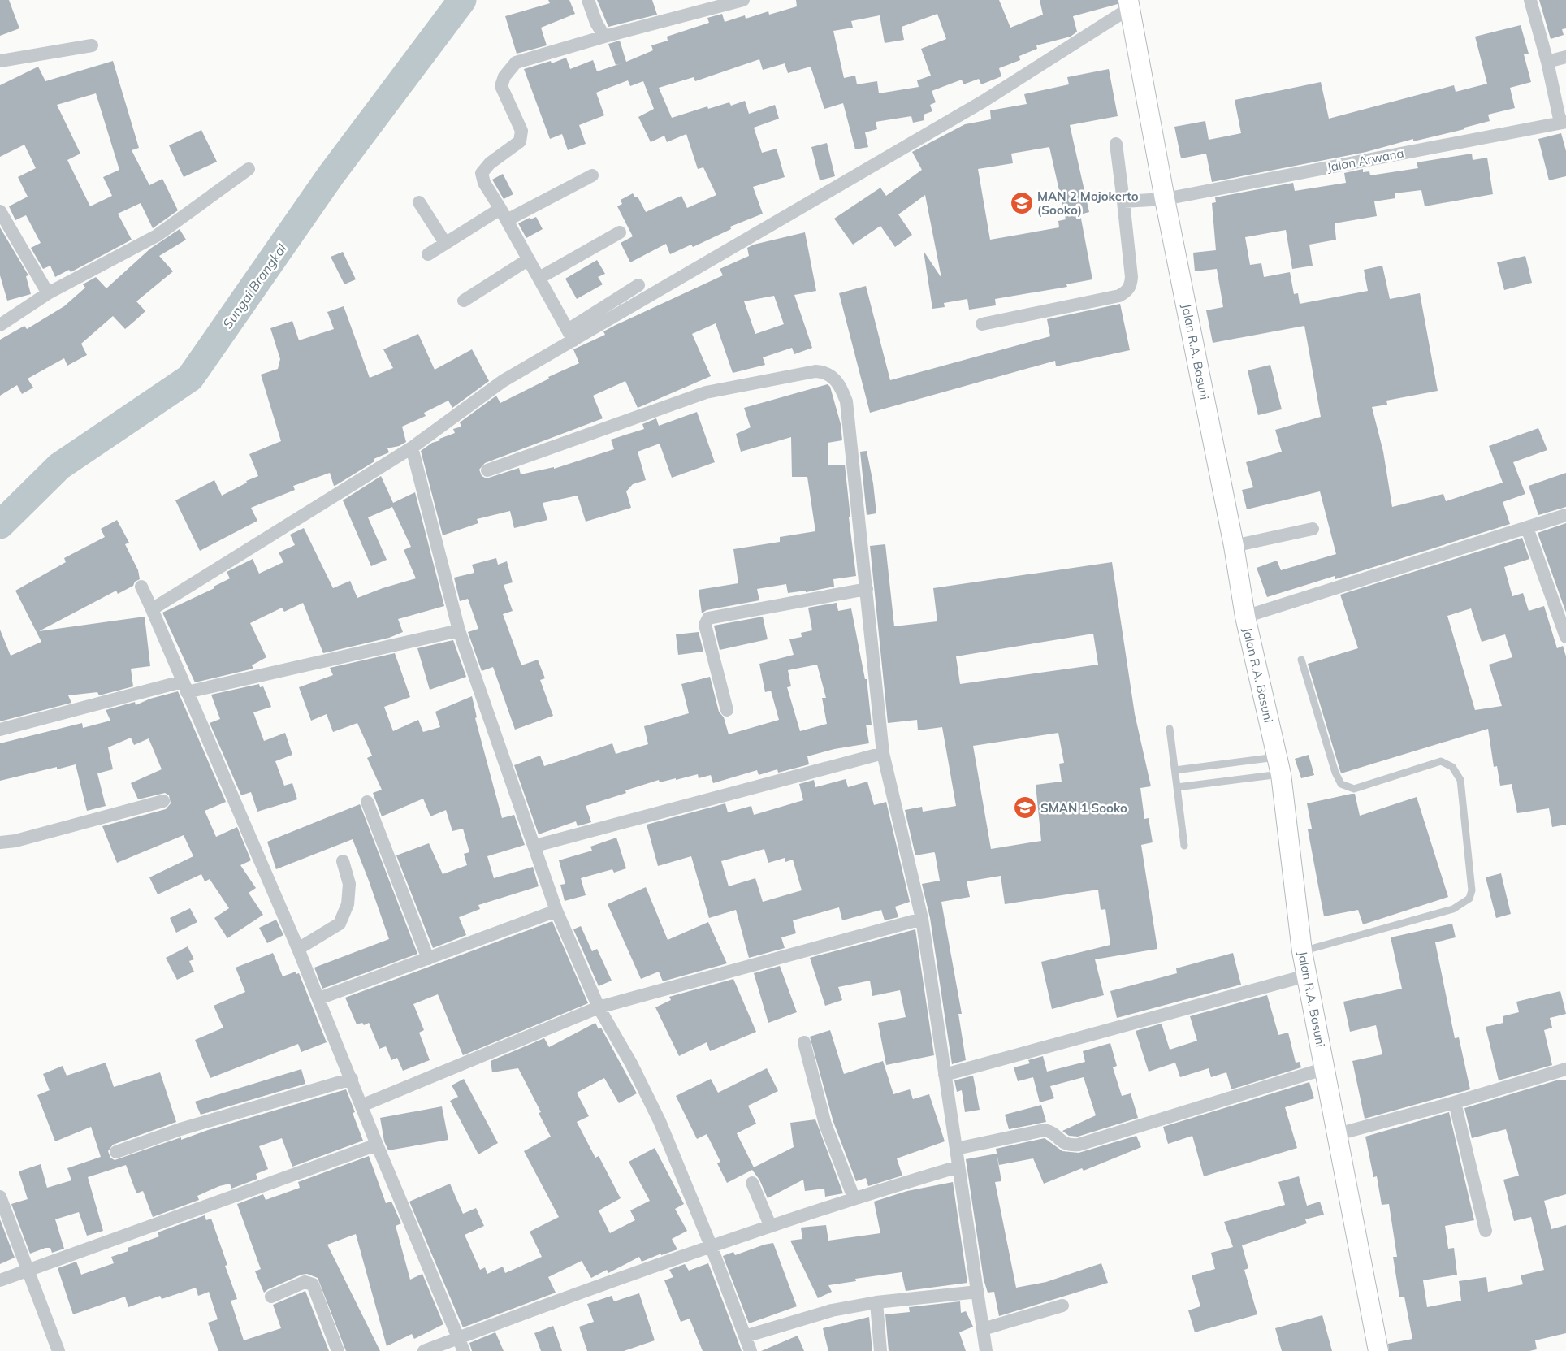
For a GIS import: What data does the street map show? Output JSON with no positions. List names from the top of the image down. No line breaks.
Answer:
{"streets":{"main road":["Jalan R.A. Basuni"],"street":["Jalan Arwana"]},"crossings":[["Jalan Arwana","Jalan R.A. Basuni"]],"water":["Sungai Brangkal"],"places":{"school or university":["MAN 2 Mojokerto (Sooko)","SMAN 1 Sooko"]}}
